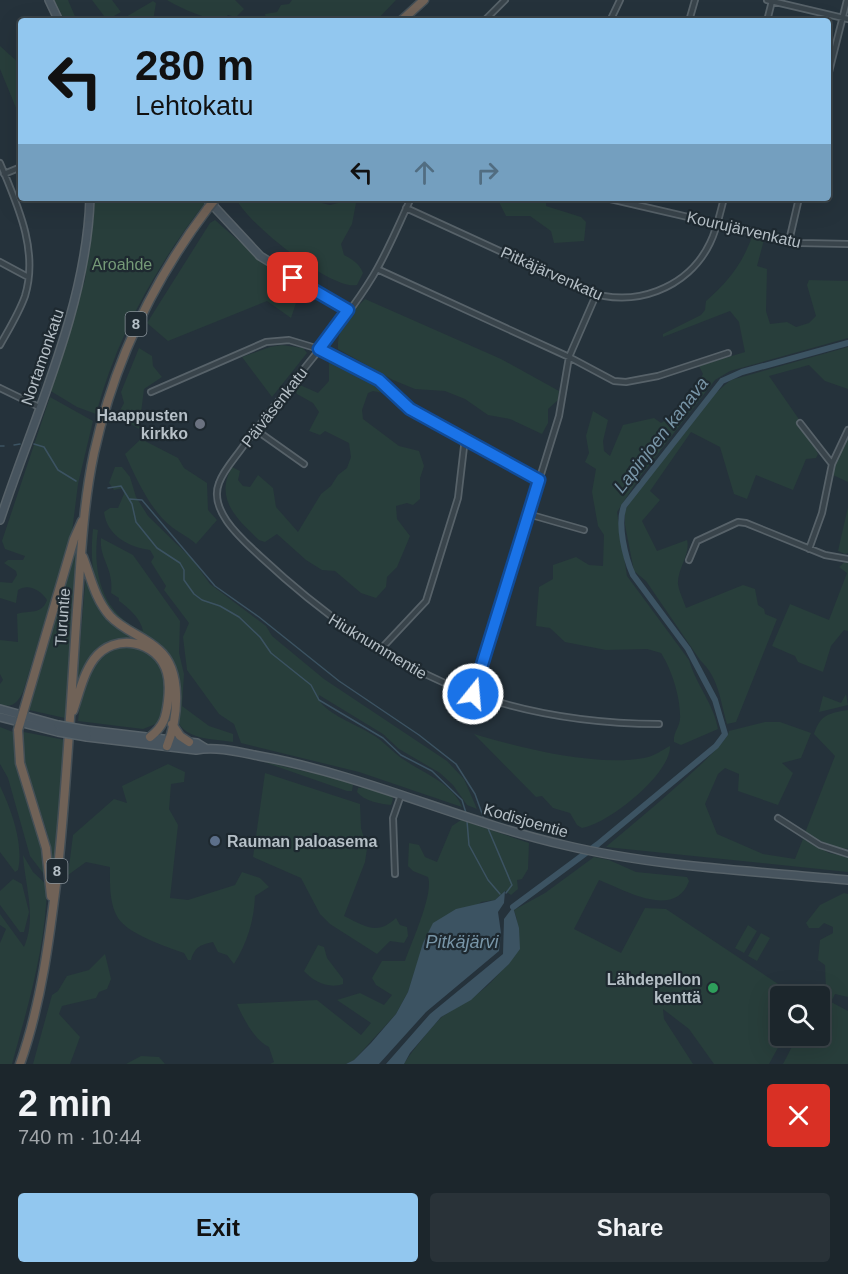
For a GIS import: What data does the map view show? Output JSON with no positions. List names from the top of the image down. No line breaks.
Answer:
{"streets":{"highway":["8","Turuntie"],"street":["Kourujärvenkatu","Pitkäjärvenkatu","Nortamonkatu","Päiväsenkatu","Hiuknummentie","Kodisjoentie"]},"crossings":[["Kourujärvenkatu","Pitkäjärvenkatu"],["Pitkäjärvenkatu","Päiväsenkatu"],["Päiväsenkatu","Hiuknummentie"]],"water":["Lapinjoen kanava","Pitkäjärvi"],"parks":["Aroahde"],"places":["Haappusten kirkko","Rauman paloasema","Lähdepellon kenttä"],"page":{"turn":["280 m","Lehtokatu"],"heading":["2 min","740 m · 10:44"],"buttons":["Exit","Share"]}}
